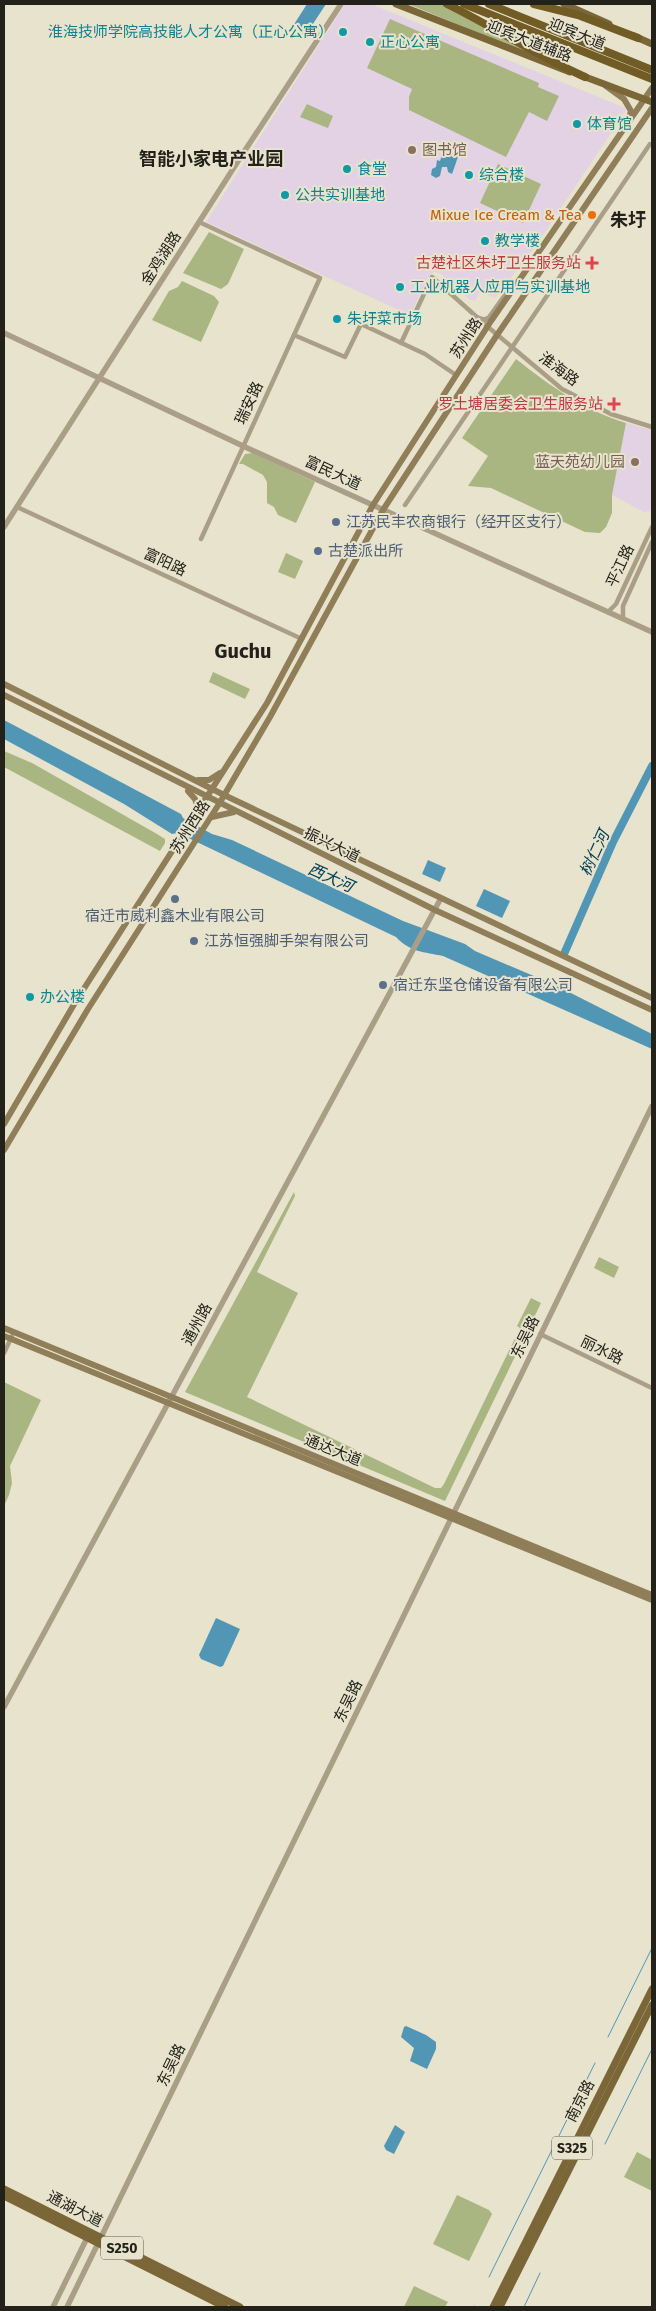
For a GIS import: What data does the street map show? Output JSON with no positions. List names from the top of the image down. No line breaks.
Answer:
{"streets":{"highway":["迎宾大道"],"main road":["迎宾大道辅路","苏州路","苏州西路","振兴大道","通达大道","南京路","S325","通湖大道","S250"],"street":["金鸡湖路","淮海路","瑞安路","富民大道","富阳路","平江路","通州路","东吴路","丽水路"]},"crossings":[["迎宾大道辅路","苏州路"],["金鸡湖路","瑞安路"],["金鸡湖路","富民大道"],["金鸡湖路","富阳路"],["苏州路","淮海路"],["苏州路","富民大道"],["苏州路","苏州西路"],["瑞安路","富民大道"],["富民大道","平江路"],["富民大道","苏州西路"],["富阳路","苏州西路"],["苏州西路","振兴大道"],["振兴大道","通州路"],["通州路","通达大道"],["东吴路","丽水路"],["东吴路","通达大道"],["东吴路","通湖大道"]],"districts":["智能小家电产业园","朱圩","Guchu"],"water":["树仁河","西大河"],"places":{"other":["淮海技师学院高技能人才公寓（正心公寓）","正心公寓","体育馆","图书馆","食堂","综合楼","公共实训基地","Mixue Ice Cream & Tea","教学楼","工业机器人应用与实训基地","朱圩菜市场","蓝天苑幼儿园","江苏民丰农商银行（经开区支行）","古楚派出所","宿迁市威利鑫木业有限公司","江苏恒强脚手架有限公司","宿迁东坚仓储设备有限公司","办公楼"],"health":["古楚社区朱圩卫生服务站","罗土塘居委会卫生服务站"]}}
